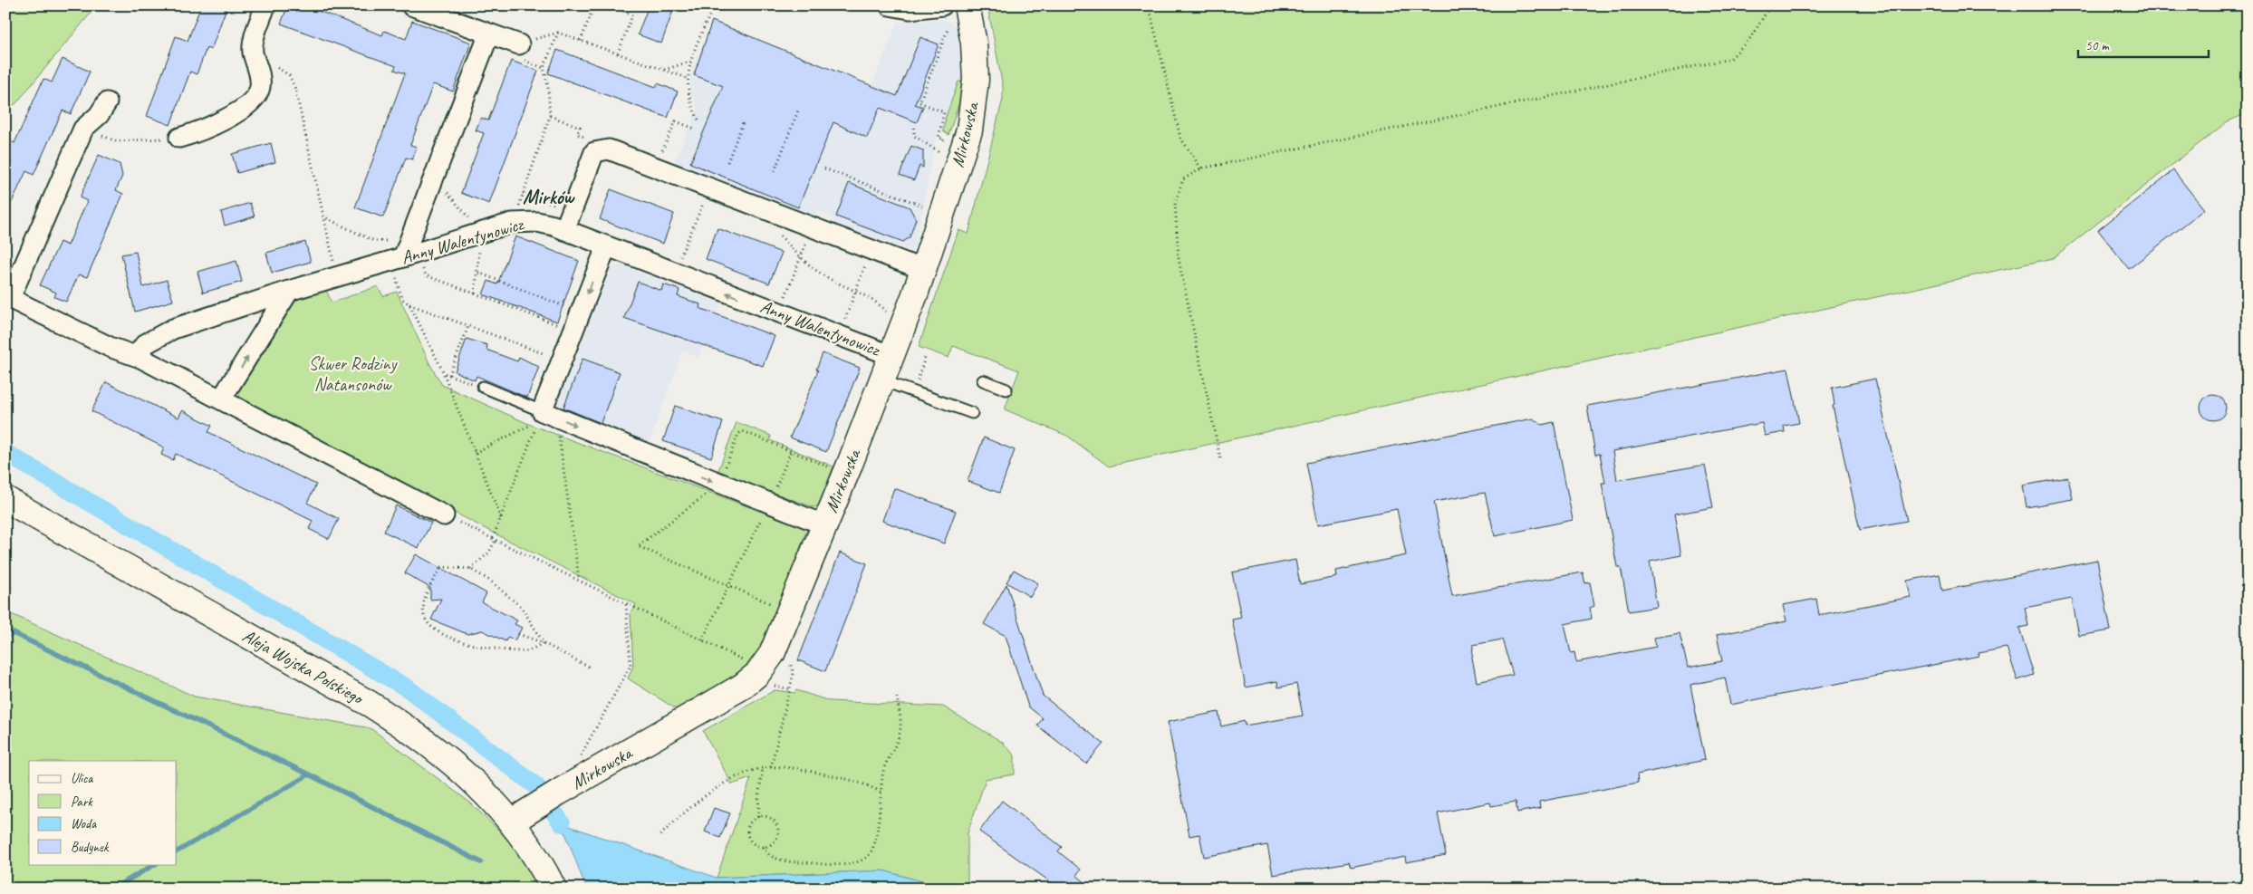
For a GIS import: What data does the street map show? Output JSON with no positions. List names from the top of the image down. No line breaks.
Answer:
{"streets":{"street":["Mirkowska","Anny Walentynowicz","Aleja Wojska Polskiego"]},"crossings":[["Mirkowska","Anny Walentynowicz"],["Mirkowska","Aleja Wojska Polskiego"]],"districts":["Mirków"],"parks":["Skwer Rodziny Natansonów"],"legend":["Ulica","Park","Woda","Budynek"],"scale_bar":"50 m"}
